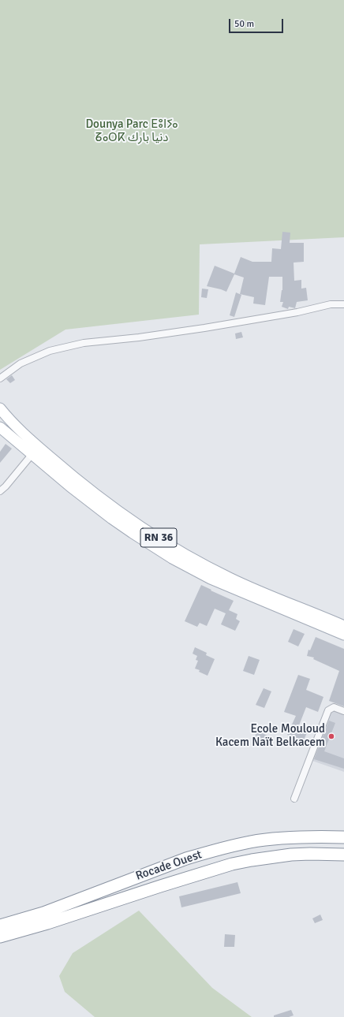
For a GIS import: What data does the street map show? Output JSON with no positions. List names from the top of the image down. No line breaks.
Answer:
{"streets":{"highway":["Rocade Ouest"],"main road":["RN 36"]},"parks":["Dounya Parc ⴹⵓⵏⵢⴰ ⵒⴰⵔⴽ دنيا بارك"],"places":["Ecole Mouloud Kacem Naït Belkacem"],"scale_bar":"50 m"}
